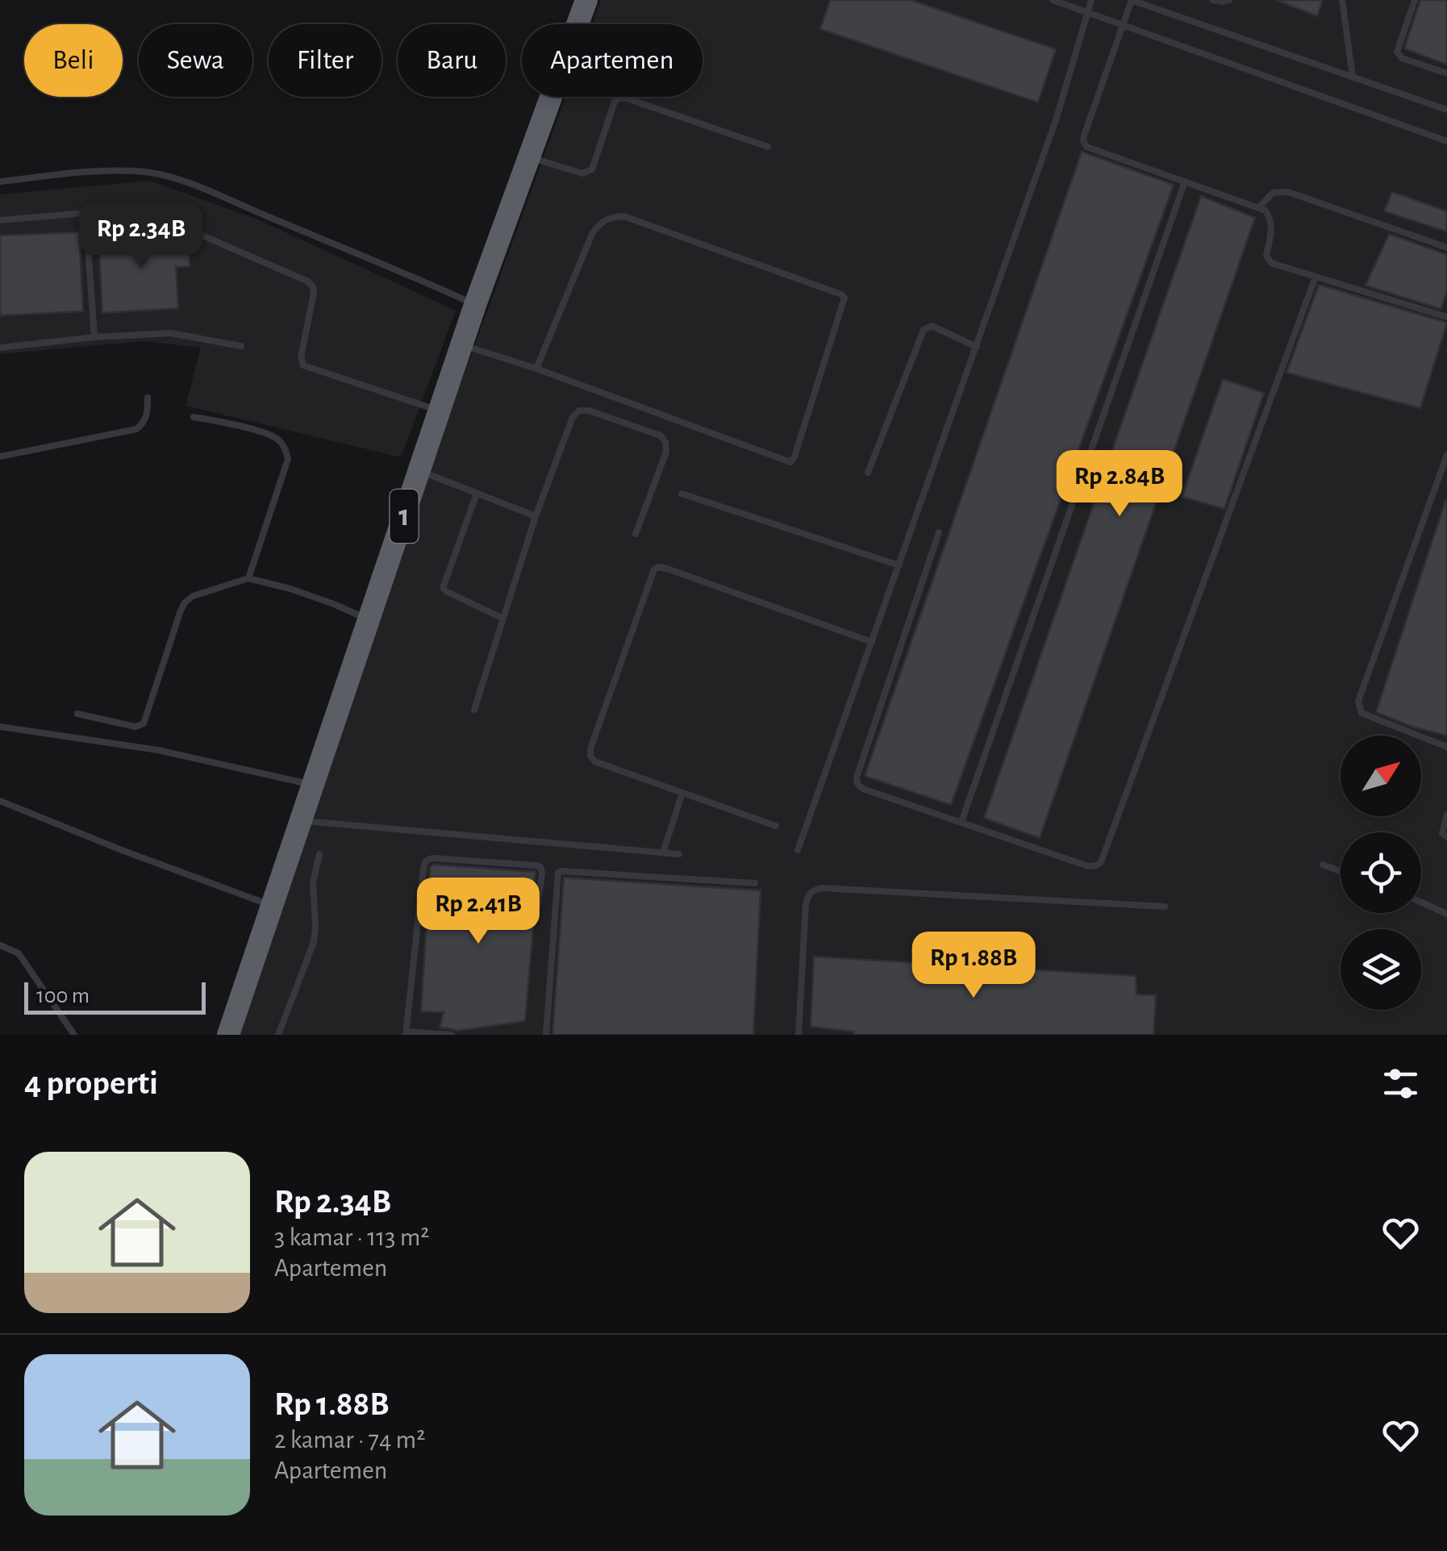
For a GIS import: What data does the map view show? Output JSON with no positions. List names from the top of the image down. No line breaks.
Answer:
{"streets":{"highway":["1"]},"scale_bar":"100 m","north":"top right","page":{"chip":["Beli","Sewa","Filter","Baru","Apartemen"],"price":["Rp 2.34B","Rp 2.84B","Rp 2.41B","Rp 1.88B"],"scale":"100 m","heading":"4 properti","list":[{"name":"Rp 2.34B","note":"3 kamar · 113 m² · Apartemen"},{"name":"Rp 1.88B","note":"2 kamar · 74 m² · Apartemen"}]}}
